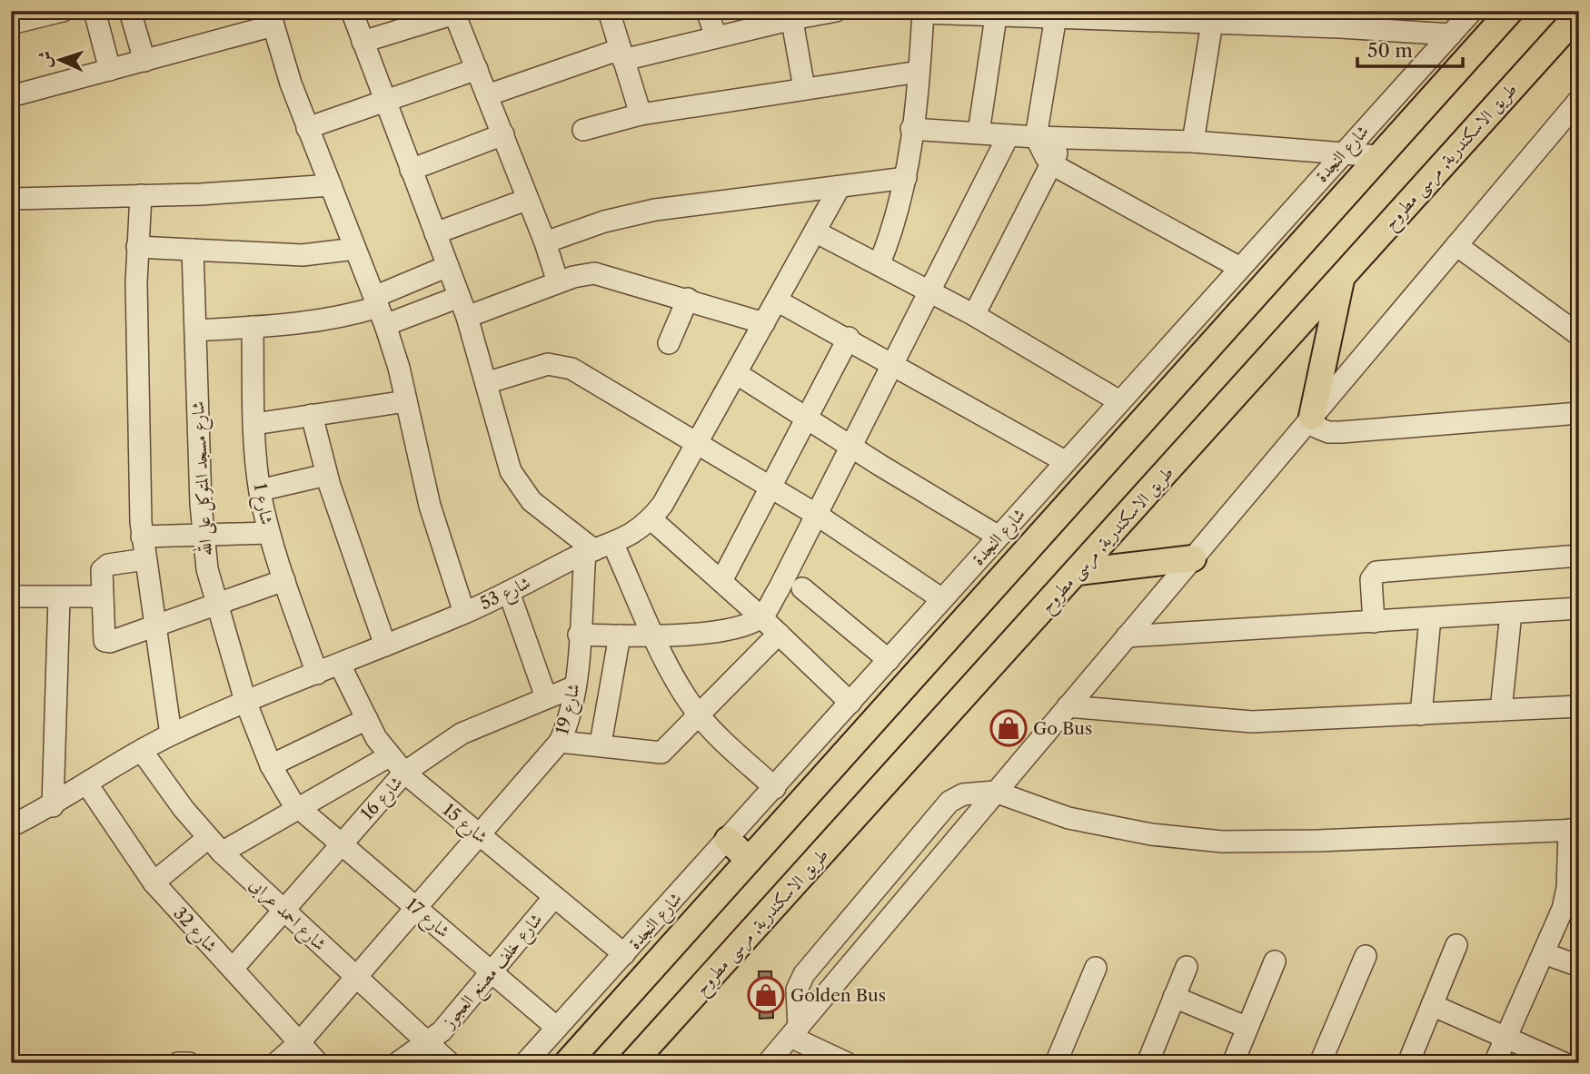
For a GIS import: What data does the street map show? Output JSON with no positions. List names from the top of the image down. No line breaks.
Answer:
{"streets":{"main road":["طريق الاسكندرية, مرسى مطروح"],"street":["شارع النجدة","شارع مسجد المتوكل على الله","شارع 1","شارع 53","شارع 19","شارع 16","شارع 15","شارع احمد عرابى","شارع 17","شارع 32","شارع خلف مصنع العجوز"]},"crossings":[["شارع النجدة","شارع 15"],["شارع النجدة","شارع 17"],["شارع مسجد المتوكل على الله","شارع 53"],["شارع مسجد المتوكل على الله","شارع 17"],["شارع 1","شارع 53"],["شارع 53","شارع 19"],["شارع 53","شارع 15"],["شارع 53","شارع احمد عرابى"],["شارع 53","شارع 32"],["شارع 19","شارع 16"],["شارع 19","شارع 15"],["شارع 19","شارع احمد عرابى"],["شارع 19","شارع 17"],["شارع 19","شارع 32"],["شارع 16","شارع 15"],["شارع 16","شارع احمد عرابى"],["شارع 16","شارع 17"],["شارع 16","شارع 32"],["شارع 15","شارع خلف مصنع العجوز"],["شارع احمد عرابى","شارع خلف مصنع العجوز"],["شارع 17","شارع خلف مصنع العجوز"]],"places":{"shop":["Go Bus","Golden Bus"]},"scale_bar":"50 m","north":"left"}
